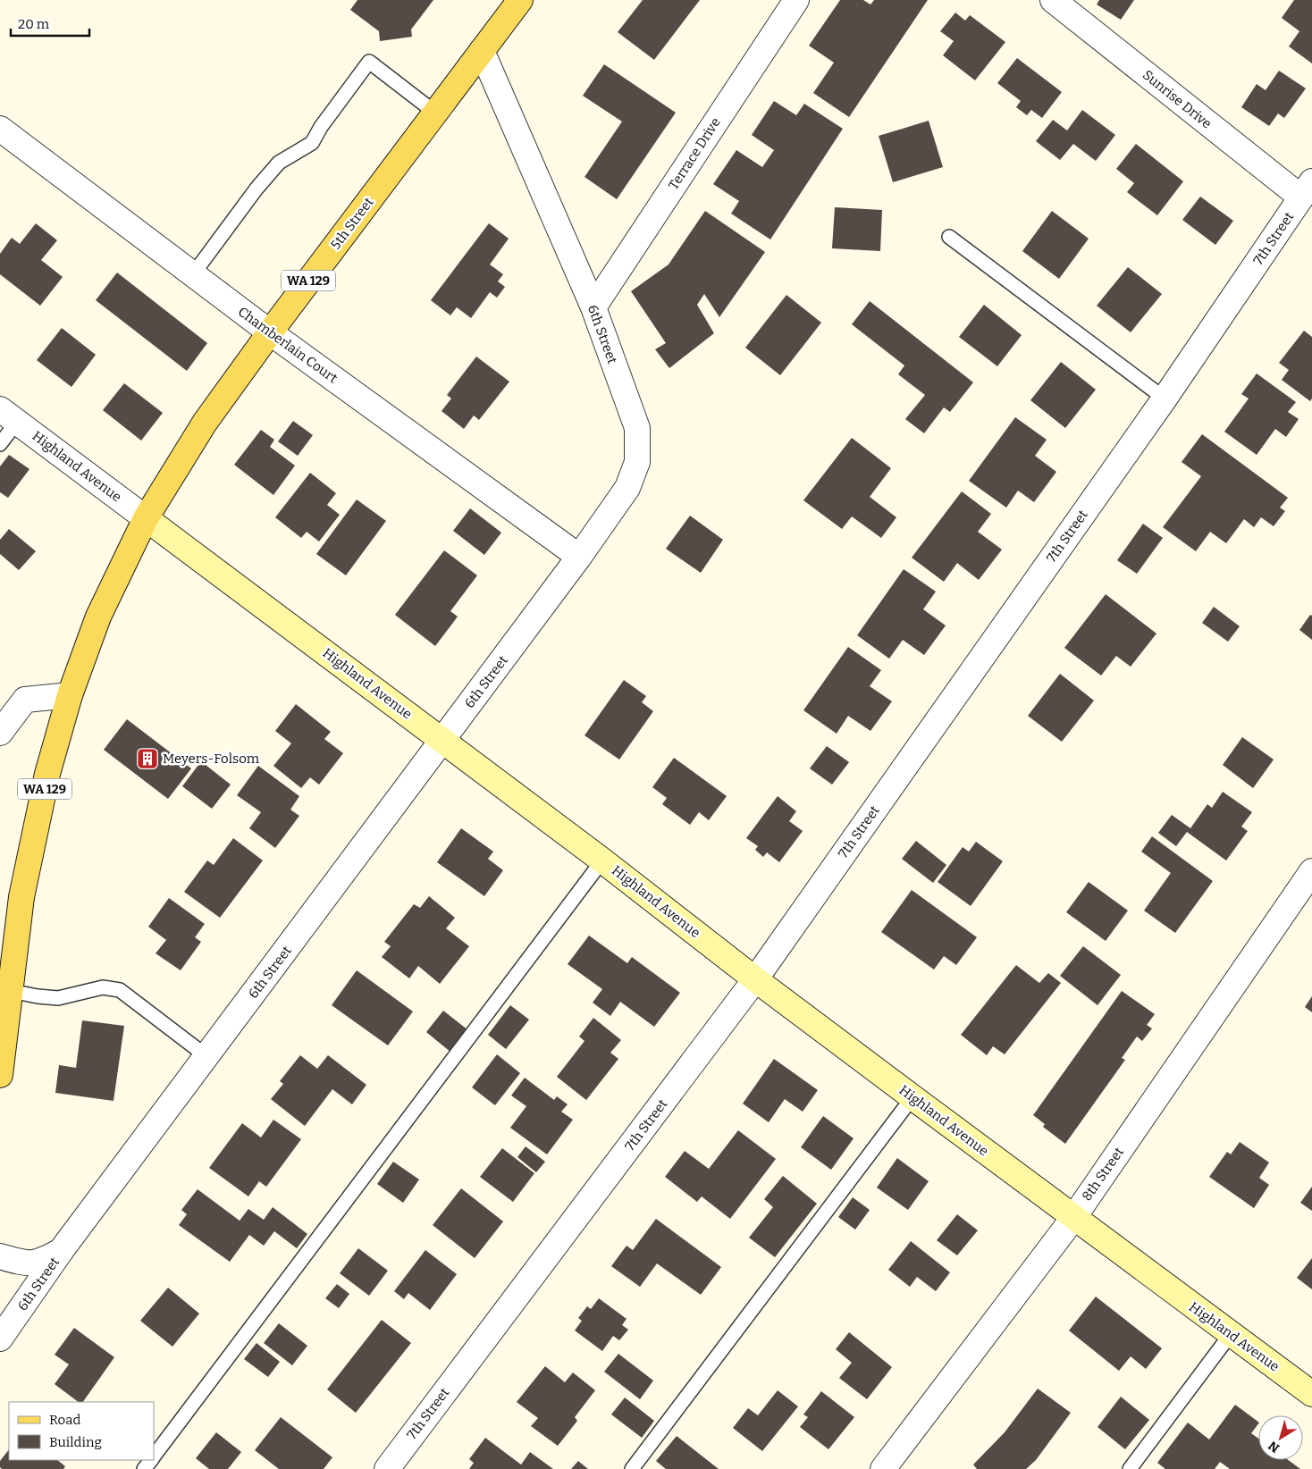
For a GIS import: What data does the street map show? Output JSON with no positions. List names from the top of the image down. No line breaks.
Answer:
{"streets":{"main road":["5th Street","WA 129","Highland Avenue"],"street":["Sunrise Drive","Terrace Drive","7th Street","6th Street","Chamberlain Court","8th Street"]},"crossings":[["Sunrise Drive","7th Street"],["Terrace Drive","6th Street"],["5th Street","WA 129"],["5th Street","6th Street"],["5th Street","Chamberlain Court"],["5th Street","Highland Avenue"],["7th Street","Highland Avenue"],["WA 129","Highland Avenue"],["6th Street","Chamberlain Court"],["6th Street","Highland Avenue"],["Highland Avenue","8th Street"]],"places":{"building":["Meyers-Folsom"]},"legend":["Road","Building"],"scale_bar":"20 m","north":"bottom left"}
